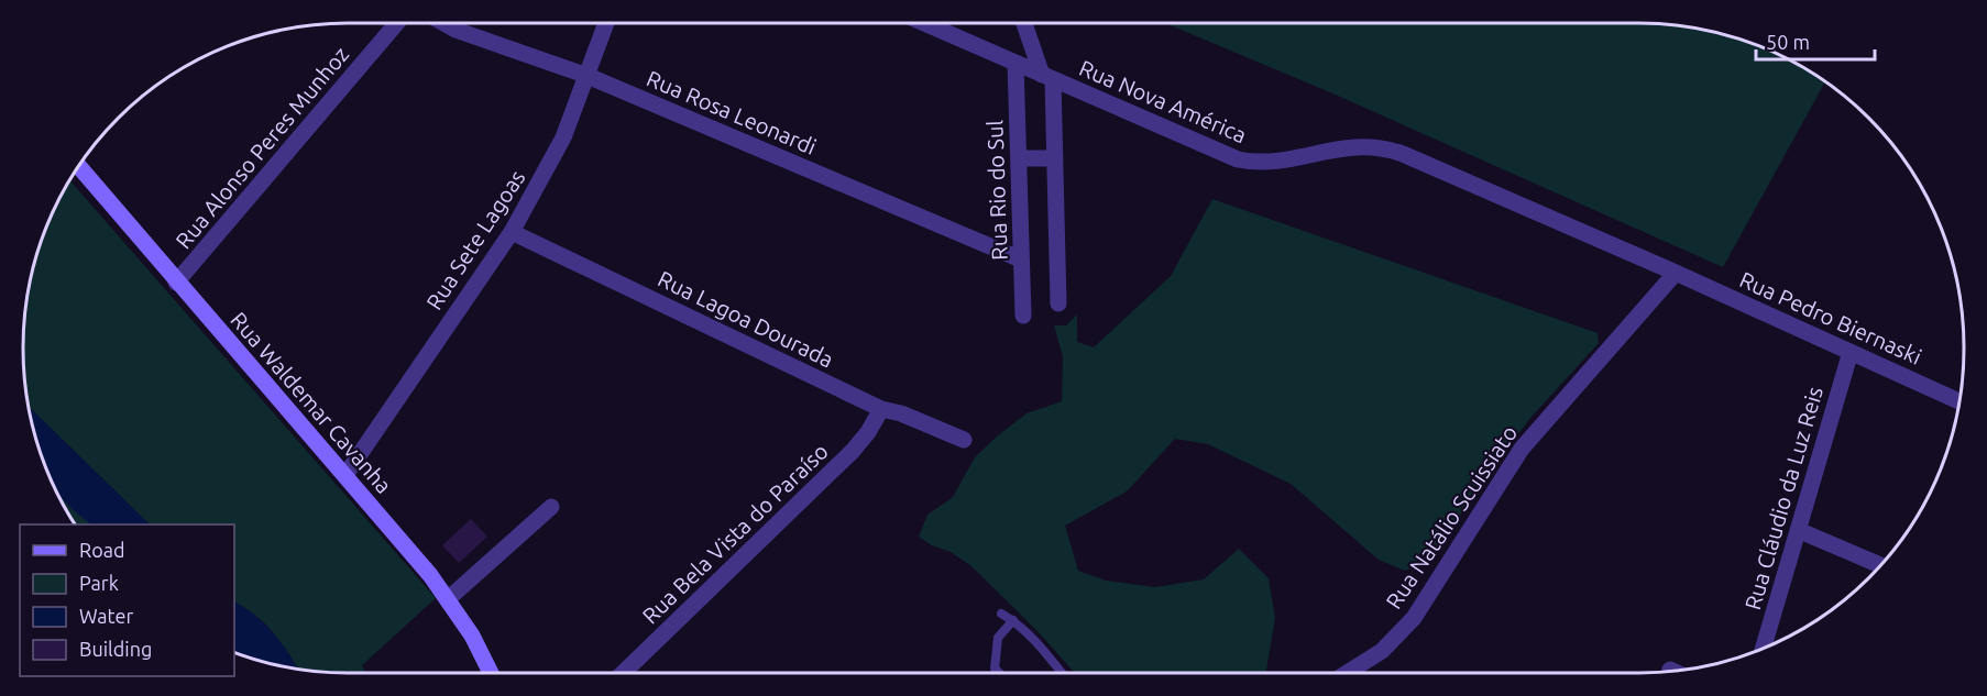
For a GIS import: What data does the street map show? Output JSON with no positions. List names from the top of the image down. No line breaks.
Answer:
{"streets":{"street":["Rua Nova América","Rua Rosa Leonardi","Rua Alonso Peres Munhoz","Rua Rio do Sul","Rua Sete Lagoas","Rua Pedro Biernaski","Rua Lagoa Dourada","Rua Waldemar Cavanha","Rua Cláudio da Luz Reis","Rua Natálio Scuissiato","Rua Bela Vista do Paraíso"]},"crossings":[["Rua Nova América","Rua Rio do Sul"],["Rua Nova América","Rua Pedro Biernaski"],["Rua Nova América","Rua Natálio Scuissiato"],["Rua Rosa Leonardi","Rua Rio do Sul"],["Rua Rosa Leonardi","Rua Sete Lagoas"],["Rua Alonso Peres Munhoz","Rua Waldemar Cavanha"],["Rua Sete Lagoas","Rua Lagoa Dourada"],["Rua Sete Lagoas","Rua Waldemar Cavanha"],["Rua Pedro Biernaski","Rua Cláudio da Luz Reis"],["Rua Pedro Biernaski","Rua Natálio Scuissiato"],["Rua Lagoa Dourada","Rua Bela Vista do Paraíso"]],"legend":["Road","Park","Water","Building"],"scale_bar":"50 m"}
